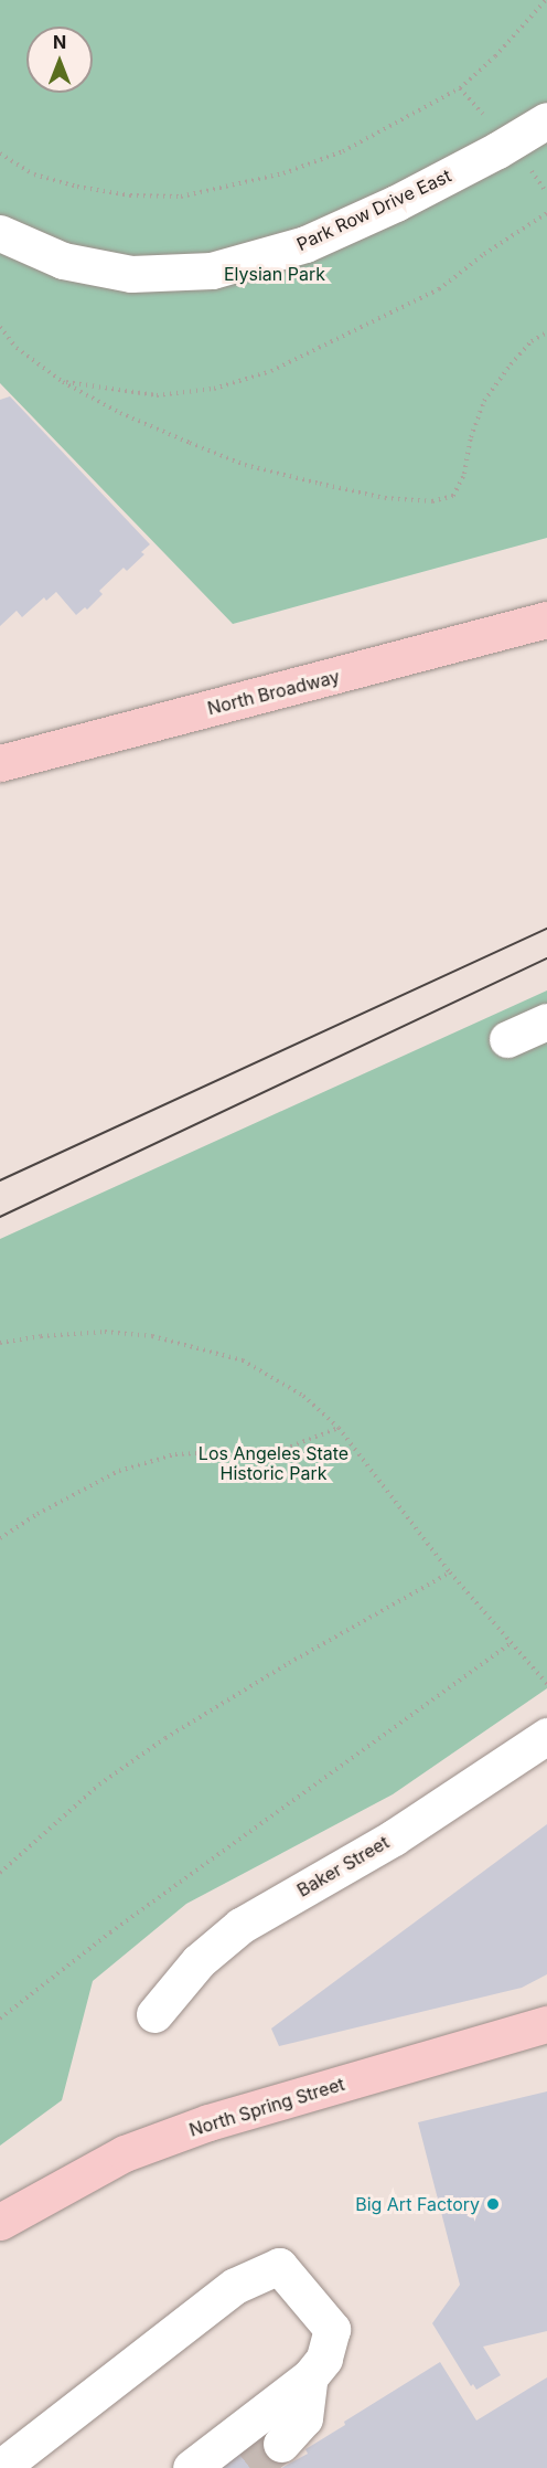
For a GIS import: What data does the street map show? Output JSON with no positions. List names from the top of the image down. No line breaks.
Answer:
{"streets":{"main road":["North Broadway","North Spring Street"],"street":["Park Row Drive East","Baker Street"]},"parks":["Elysian Park","Los Angeles State Historic Park"],"places":["Big Art Factory"],"north":"top"}
